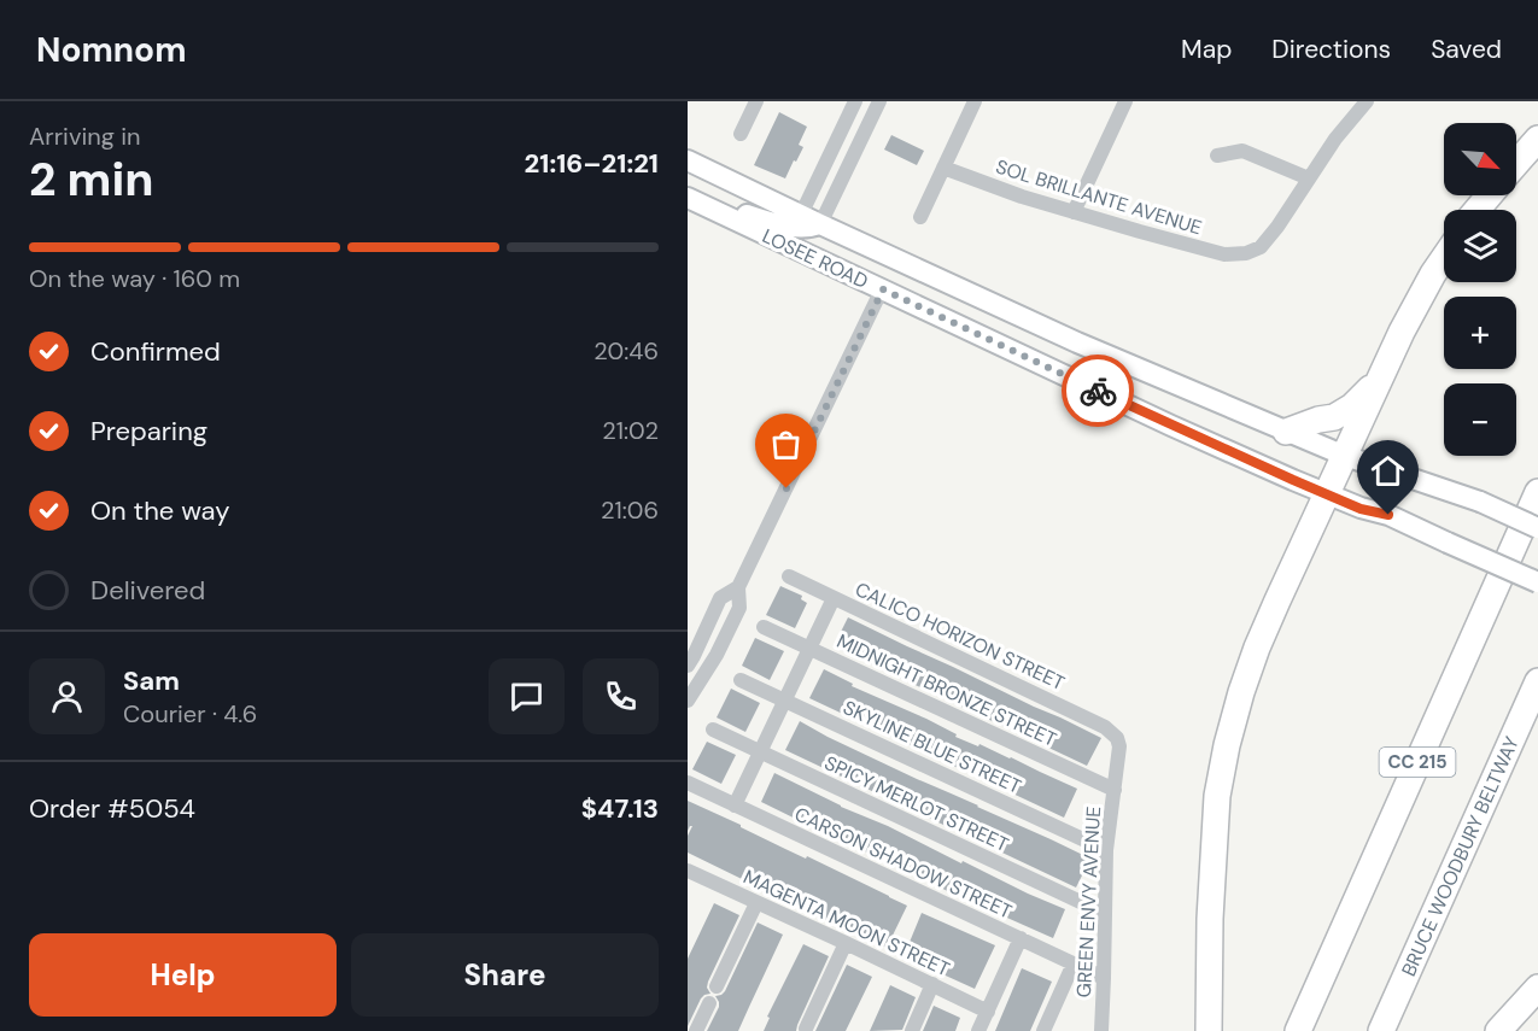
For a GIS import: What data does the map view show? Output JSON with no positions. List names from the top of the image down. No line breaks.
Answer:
{"streets":{"highway":["CC 215","BRUCE WOODBURY BELTWAY"],"main road":["LOSEE ROAD"],"street":["SOL BRILLANTE AVENUE","CALICO HORIZON STREET","MIDNIGHT BRONZE STREET","SKYLINE BLUE STREET","SPICY MERLOT STREET","CARSON SHADOW STREET","GREEN ENVY AVENUE","MAGENTA MOON STREET"]},"crossings":[["CALICO HORIZON STREET","GREEN ENVY AVENUE"],["MIDNIGHT BRONZE STREET","GREEN ENVY AVENUE"],["SKYLINE BLUE STREET","GREEN ENVY AVENUE"],["SPICY MERLOT STREET","GREEN ENVY AVENUE"],["CARSON SHADOW STREET","GREEN ENVY AVENUE"]],"north":"bottom right","page":{"header":"Nomnom","nav":["Map","Directions","Saved"],"heading":["2 min","Arriving in","21:16–21:21"],"panel":["Sam","Courier · 4.6","Order #5054","$47.13"],"map_buttons":["+","−"],"bar":"On the way · 160 m","list":[["Confirmed","20:46"],["Preparing","21:02"],["On the way","21:06"],"Delivered"],"buttons":["Help","Share"]}}
